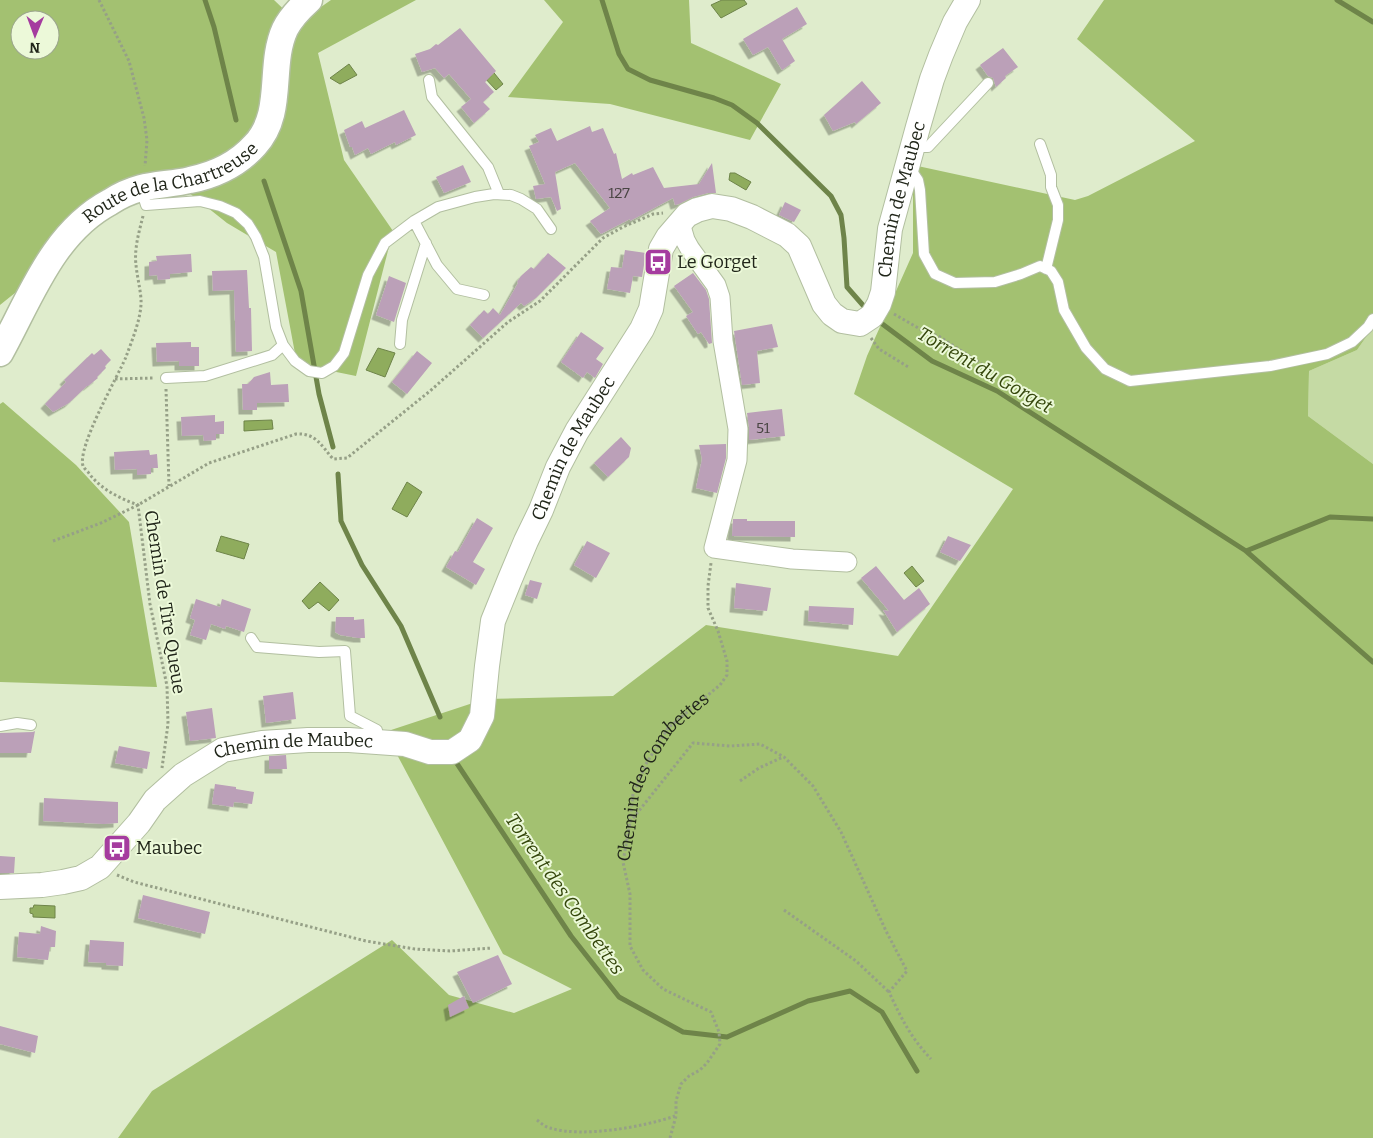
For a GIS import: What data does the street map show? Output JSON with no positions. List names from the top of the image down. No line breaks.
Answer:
{"streets":{"main road":["Route de la Chartreuse"],"street":["Chemin de Maubec"],"path":["Chemin de Tire Queue","Chemin des Combettes"]},"crossings":[["Route de la Chartreuse","Chemin de Tire Queue"],["Chemin de Maubec","Chemin de Tire Queue"]],"water":["Torrent du Gorget","Torrent des Combettes"],"places":{"bus stop":["Le Gorget","Maubec"]},"house_numbers":["127","51"],"north":"bottom"}
